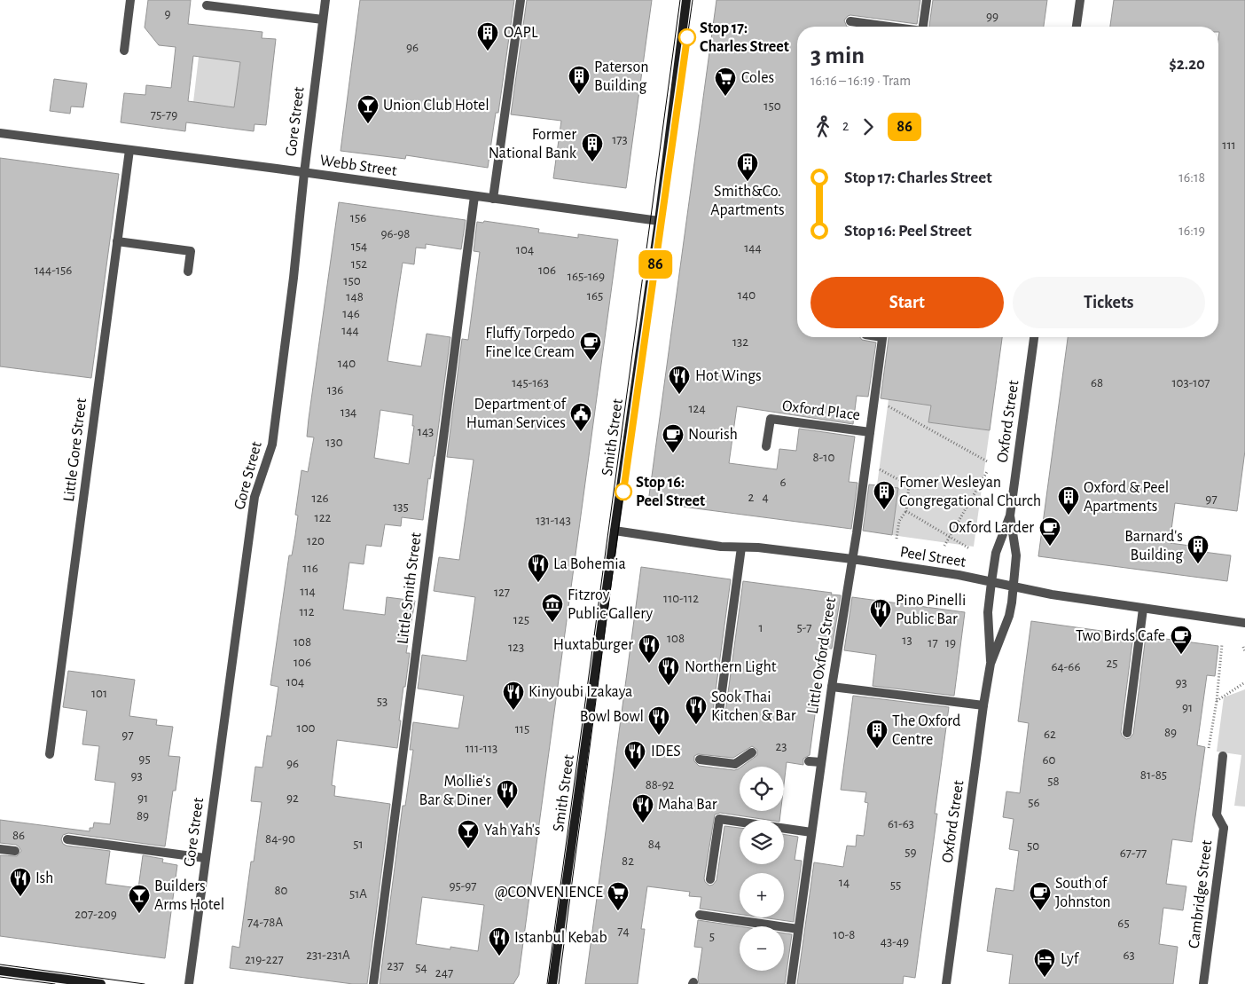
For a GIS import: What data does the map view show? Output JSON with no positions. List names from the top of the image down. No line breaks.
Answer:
{"streets":{"street":["Gore Street","Webb Street","Oxford Place","Oxford Street","Smith Street","Little Gore Street","Peel Street","Little Smith Street","Little Oxford Street","Cambridge Street"]},"crossings":[["Gore Street","Webb Street"],["Webb Street","Smith Street"],["Webb Street","Little Gore Street"],["Webb Street","Little Smith Street"],["Oxford Place","Little Oxford Street"],["Oxford Street","Peel Street"],["Smith Street","Peel Street"],["Peel Street","Little Oxford Street"]],"places":{"other":["Stop 17: Charles Street","Stop 16: Peel Street"],"building":["OAPL","Paterson Building","Former National Bank","Smith&Co. Apartments","Fomer Wesleyan Congregational Church","Oxford & Peel Apartments","Barnard's Building","The Oxford Centre"],"supermarket":["Coles","@CONVENIENCE"],"bar":["Union Club Hotel","Yah Yah's","Builders Arms Hotel"],"cafe":["Fluffy Torpedo Fine Ice Cream","Nourish","Oxford Larder","Two Birds Cafe","South of Johnston"],"restaurant":["Hot Wings","La Bohemia","Pino Pinelli Public Bar","Huxtaburger","Northern Light","Kinyoubi Izakaya","Sook Thai Kitchen & Bar","Bowl Bowl","IDES","Mollie's Bar & Diner","Maha Bar","Ish","Istanbul Kebab"],"public building":["Department of Human Services"],"museum":["Fitzroy Public Gallery"],"hotel":["Lyf"]},"lines":["tram line 86"],"house_numbers":["9","99","96","150","75-79","173","111","156","96-98","154","144","104","152","144-156","106","165-169","150","140","165","148","146","144","132","140","145-163","68","103-107","136","124","134","143","130","8-10","6","2","4","126","97","135","122","131-143","120","116","114","127","110-112","112","125","1","5-7","108","13","108","17","19","123","106","25","64-66","104","93","101","53","91","100","115","89","62","97","23","111-113","95","60","96","81-85","93","58","88-92","91","92","56","89","61-63","86","84-90","51","84","50","59","67-77","82","14","55","95-97","80","51A","207-209","74-78A","65","74","10-8","5","43-49","231-231A","63","219-227","237","54","247"],"page":{"on_map":"86","heading":["3 min","16:16 – 16:19 · Tram","$2.20"],"legs":["2","86"],"list":[{"name":"Stop 17: Charles Street","value":"16:18"},{"name":"Stop 16: Peel Street","value":"16:19"}],"buttons":["Start","Tickets"],"map_buttons":["+","−"]}}
